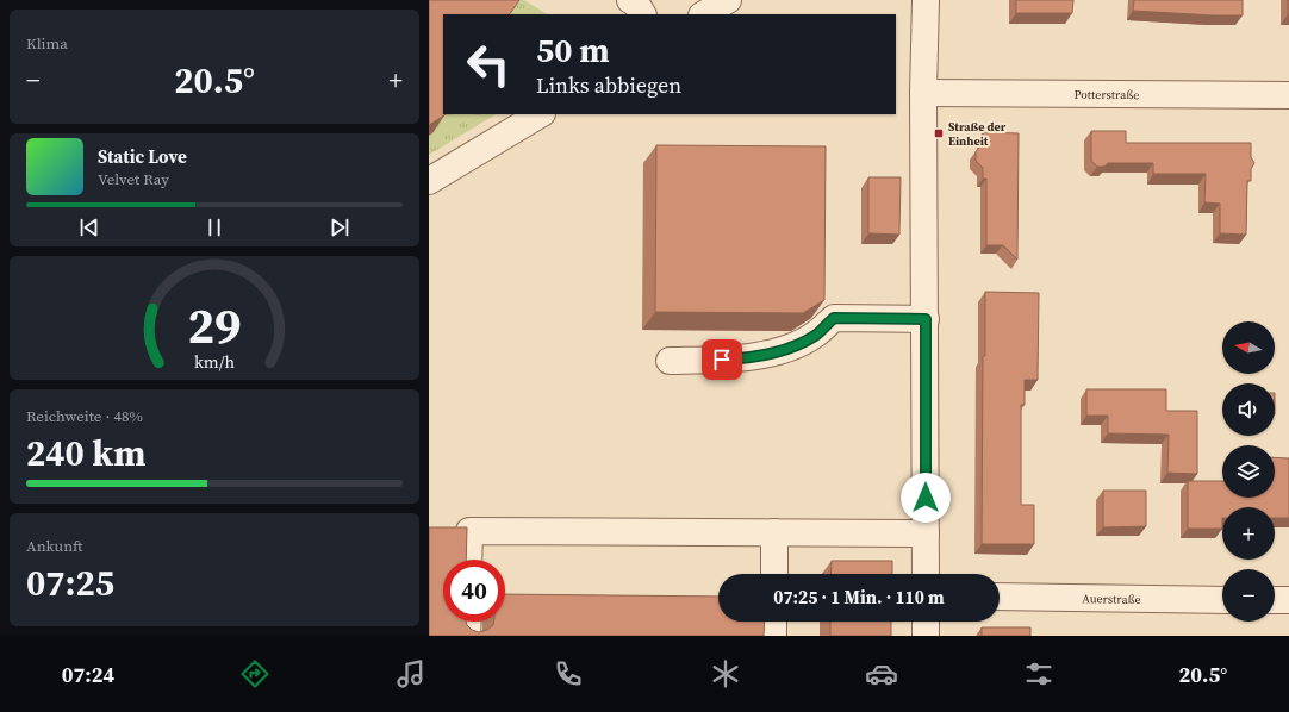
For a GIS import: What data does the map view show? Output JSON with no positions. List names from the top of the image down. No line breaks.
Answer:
{"streets":{"street":["Potterstraße","Auerstraße"]},"places":{"transit":["Straße der Einheit"]},"north":"left","page":{"tile":["Klima",["Reichweite · 48%","240 km"],["Ankunft","07:25"]],"turn":["50 m","Links abbiegen"],"heat":["−","20.5°","+"],"song":["Static Love","Velvet Ray"],"map_buttons":["+","−"],"limit":"40","trip":"07:25 · 1 Min. · 110 m","tabs":["07:24","20.5°"],"gauge":["29","km/h"]}}
